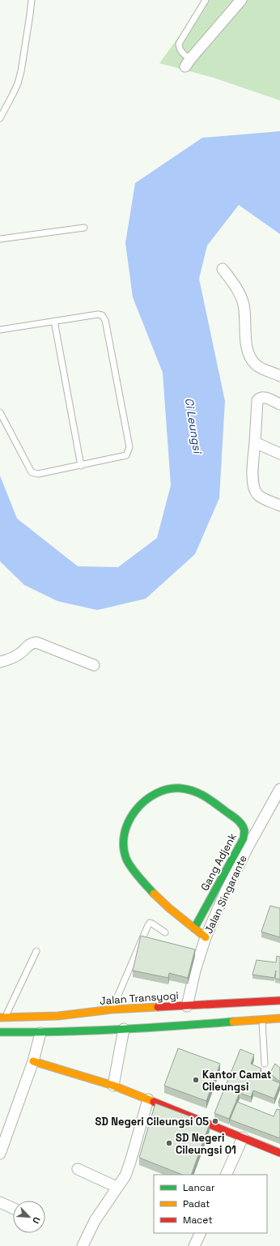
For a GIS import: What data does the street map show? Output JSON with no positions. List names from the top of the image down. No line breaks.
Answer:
{"streets":{"main road":["Gang Adjenk","Jalan Transyogi"],"street":["Jalan Singarante"]},"crossings":[["Gang Adjenk","Jalan Singarante"],["Jalan Singarante","Jalan Transyogi"]],"water":["Ci Leungsi"],"places":["Kantor Camat Cileungsi","SD Negeri Cileungsi 05","SD Negeri Cileungsi 01"],"legend":["Lancar","Padat","Macet"],"north":"bottom right"}
